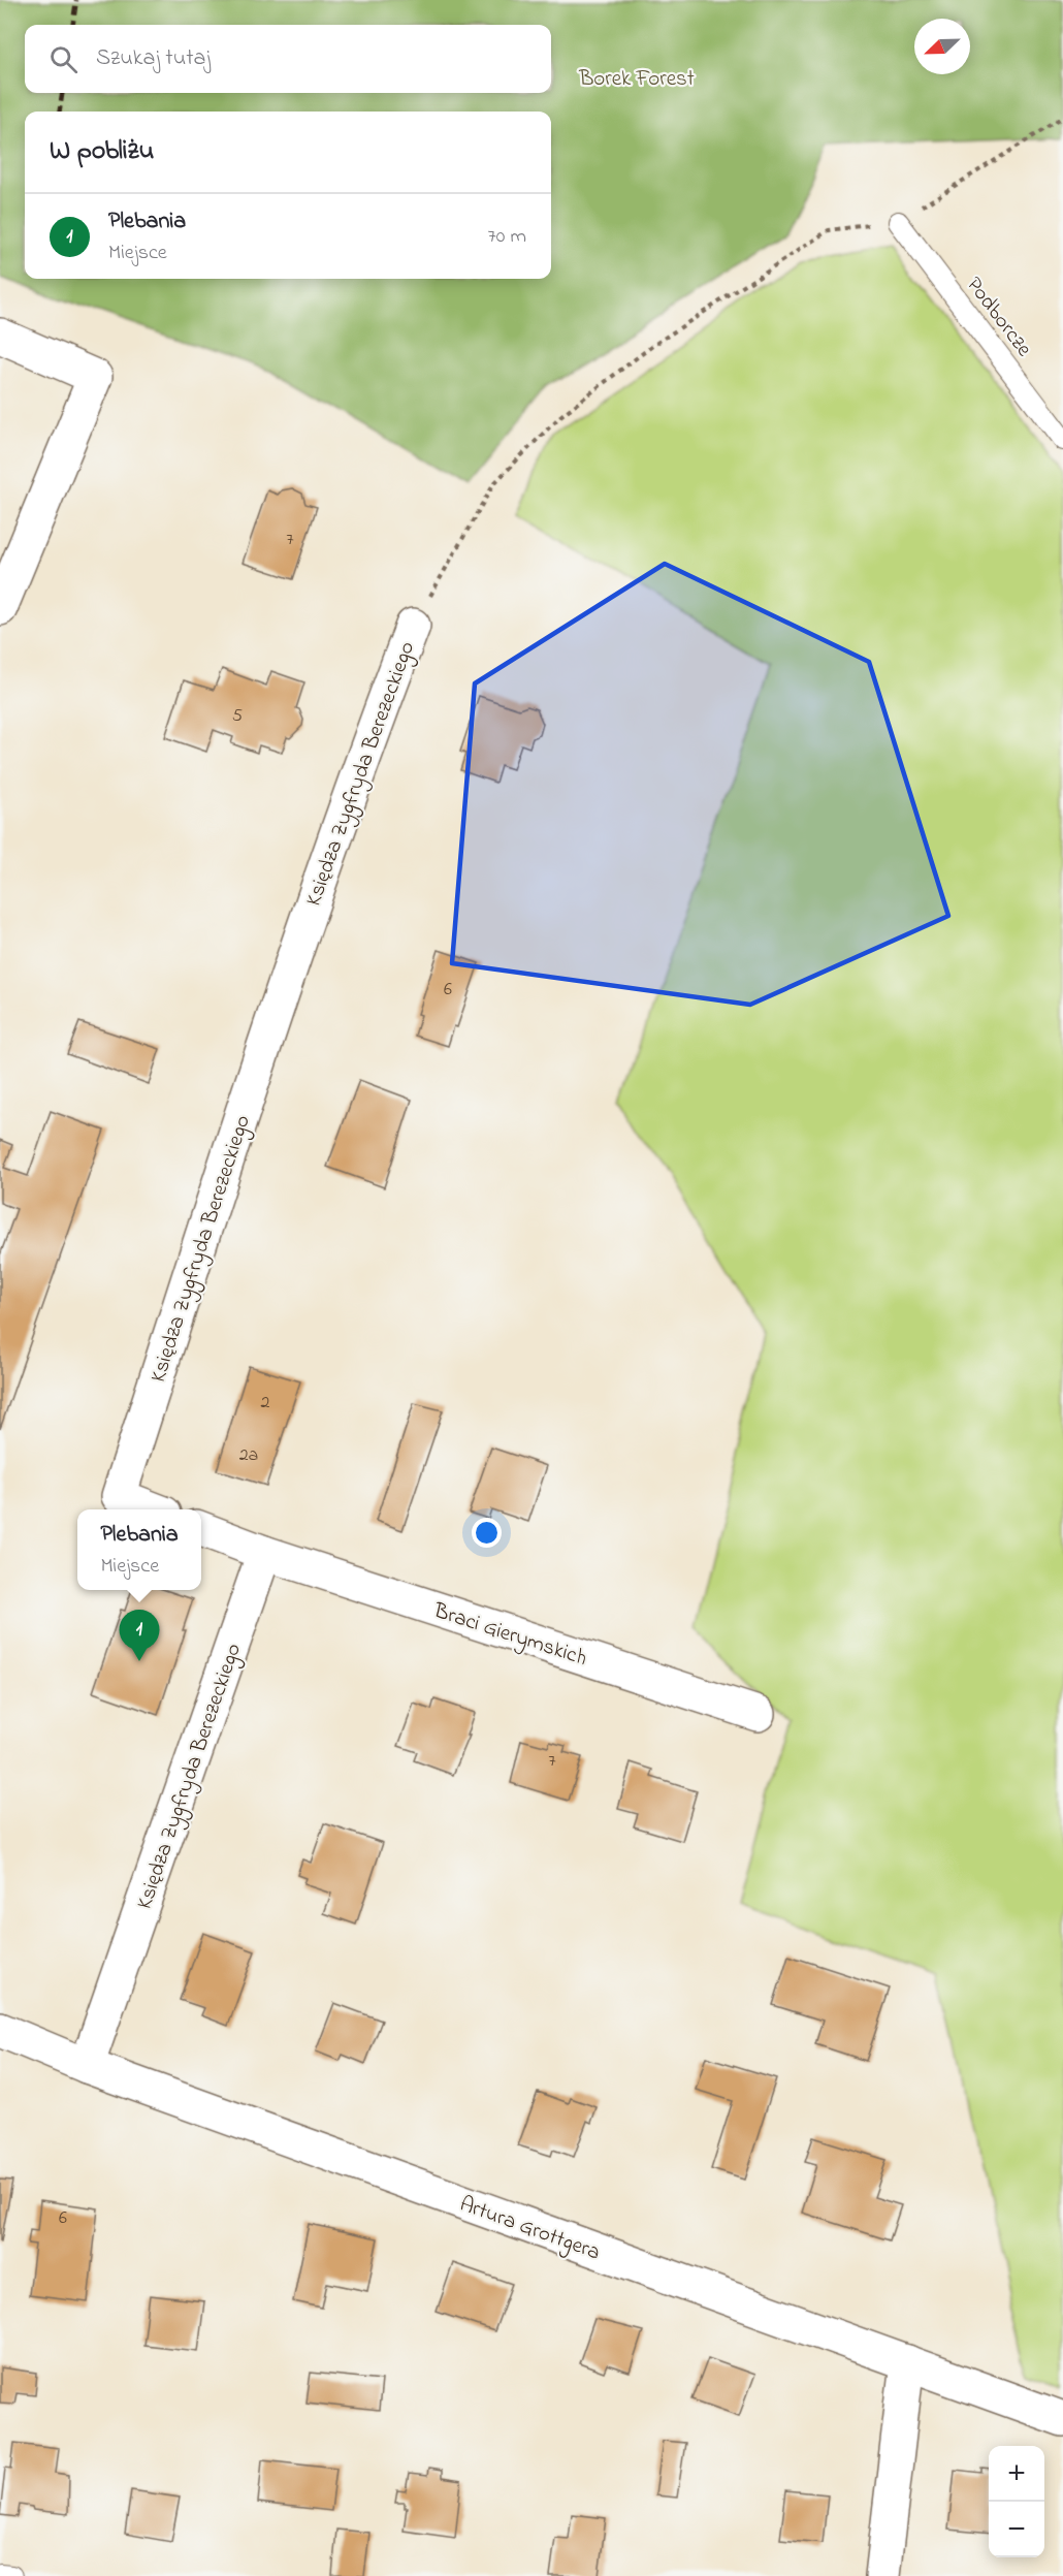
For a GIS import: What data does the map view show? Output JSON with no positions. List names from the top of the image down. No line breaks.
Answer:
{"streets":{"street":["Księdza Zygfryda Berezeckiego","Braci Gierymskich","Artura Grottgera"],"lane":["Podborcze"]},"crossings":[["Podborcze","Księdza Zygfryda Berezeckiego"],["Księdza Zygfryda Berezeckiego","Braci Gierymskich"],["Księdza Zygfryda Berezeckiego","Artura Grottgera"]],"parks":["Borek Forest"],"house_numbers":["7","5","6","2","2a","7","6"],"north":"bottom left","page":{"search":"Szukaj tutaj","heading":"W pobliżu","list":[{"mark":"1","name":"Plebania","note":"Miejsce","value":"70 m"}],"popup":["Plebania","Miejsce"],"pins":"1","map_buttons":["+","−"]}}
